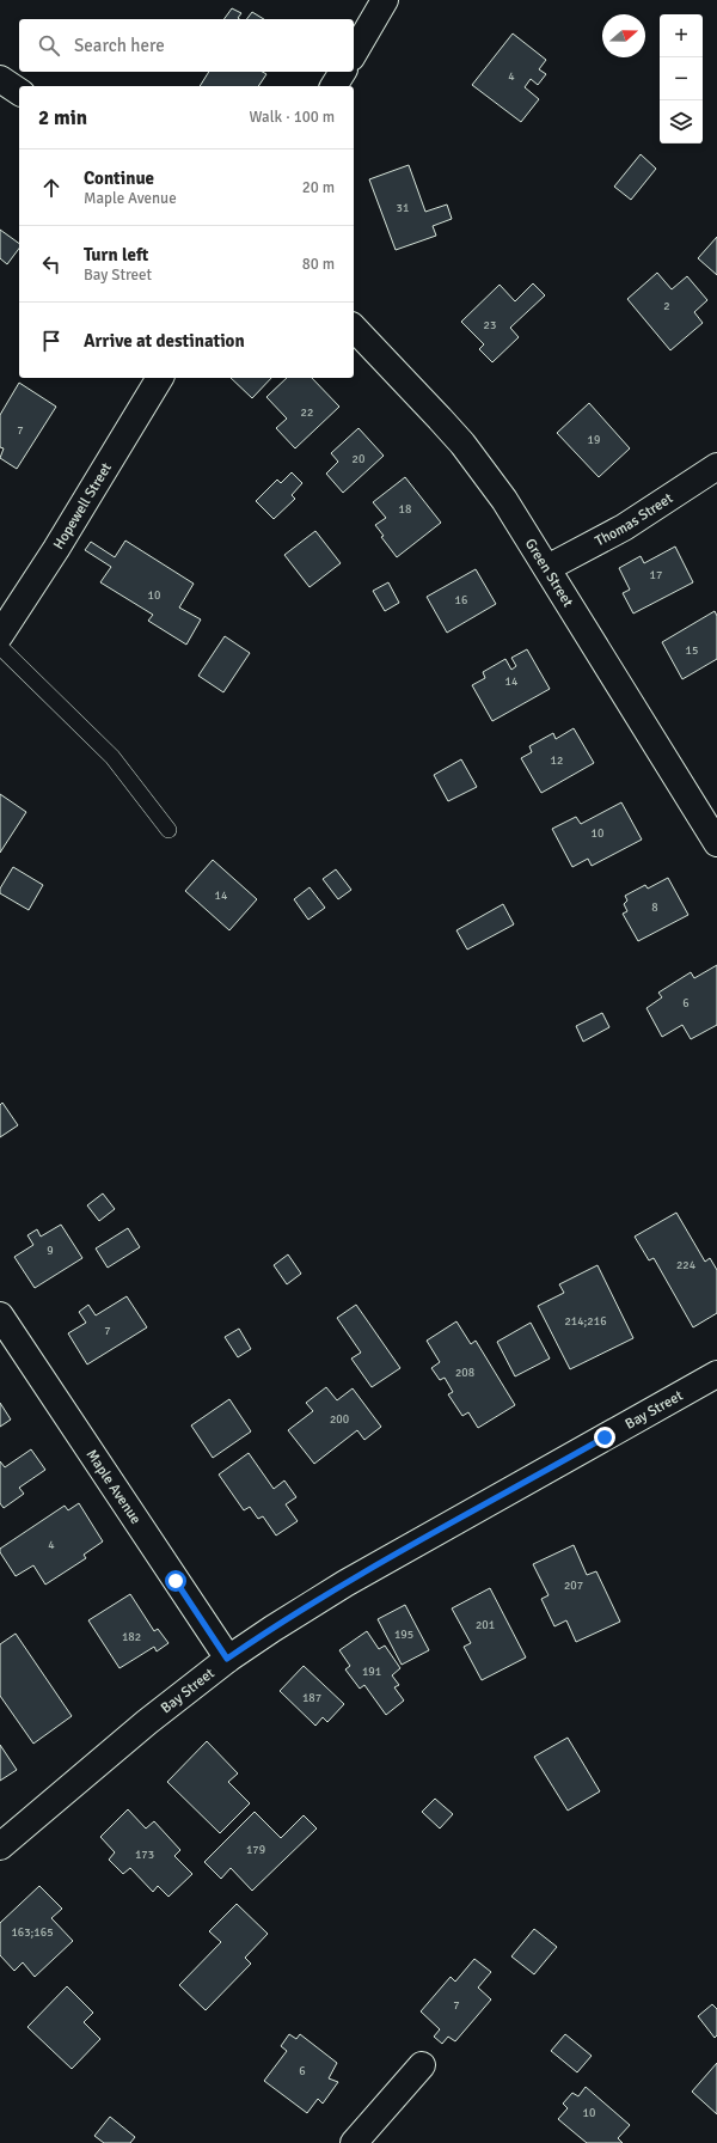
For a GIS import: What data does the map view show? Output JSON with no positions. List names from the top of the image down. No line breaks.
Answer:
{"streets":{"street":["Hopewell Street","Thomas Street","Green Street","Bay Street","Maple Avenue"]},"crossings":[["Thomas Street","Green Street"],["Bay Street","Maple Avenue"]],"house_numbers":["4","31","2","23","22","7","19","20","18","17","10","16","15","14","12","10","14","8","6","9","224","214;216","7","208","200","4","207","201","195","182","191","187","179","173","163;165","7","6","10"],"north":"right","page":{"map_buttons":["+","−"],"search":"Search here","heading":["2 min","Walk · 100 m"],"list":[["Continue","Maple Avenue","20 m"],["Turn left","Bay Street","80 m"],"Arrive at destination"]}}
